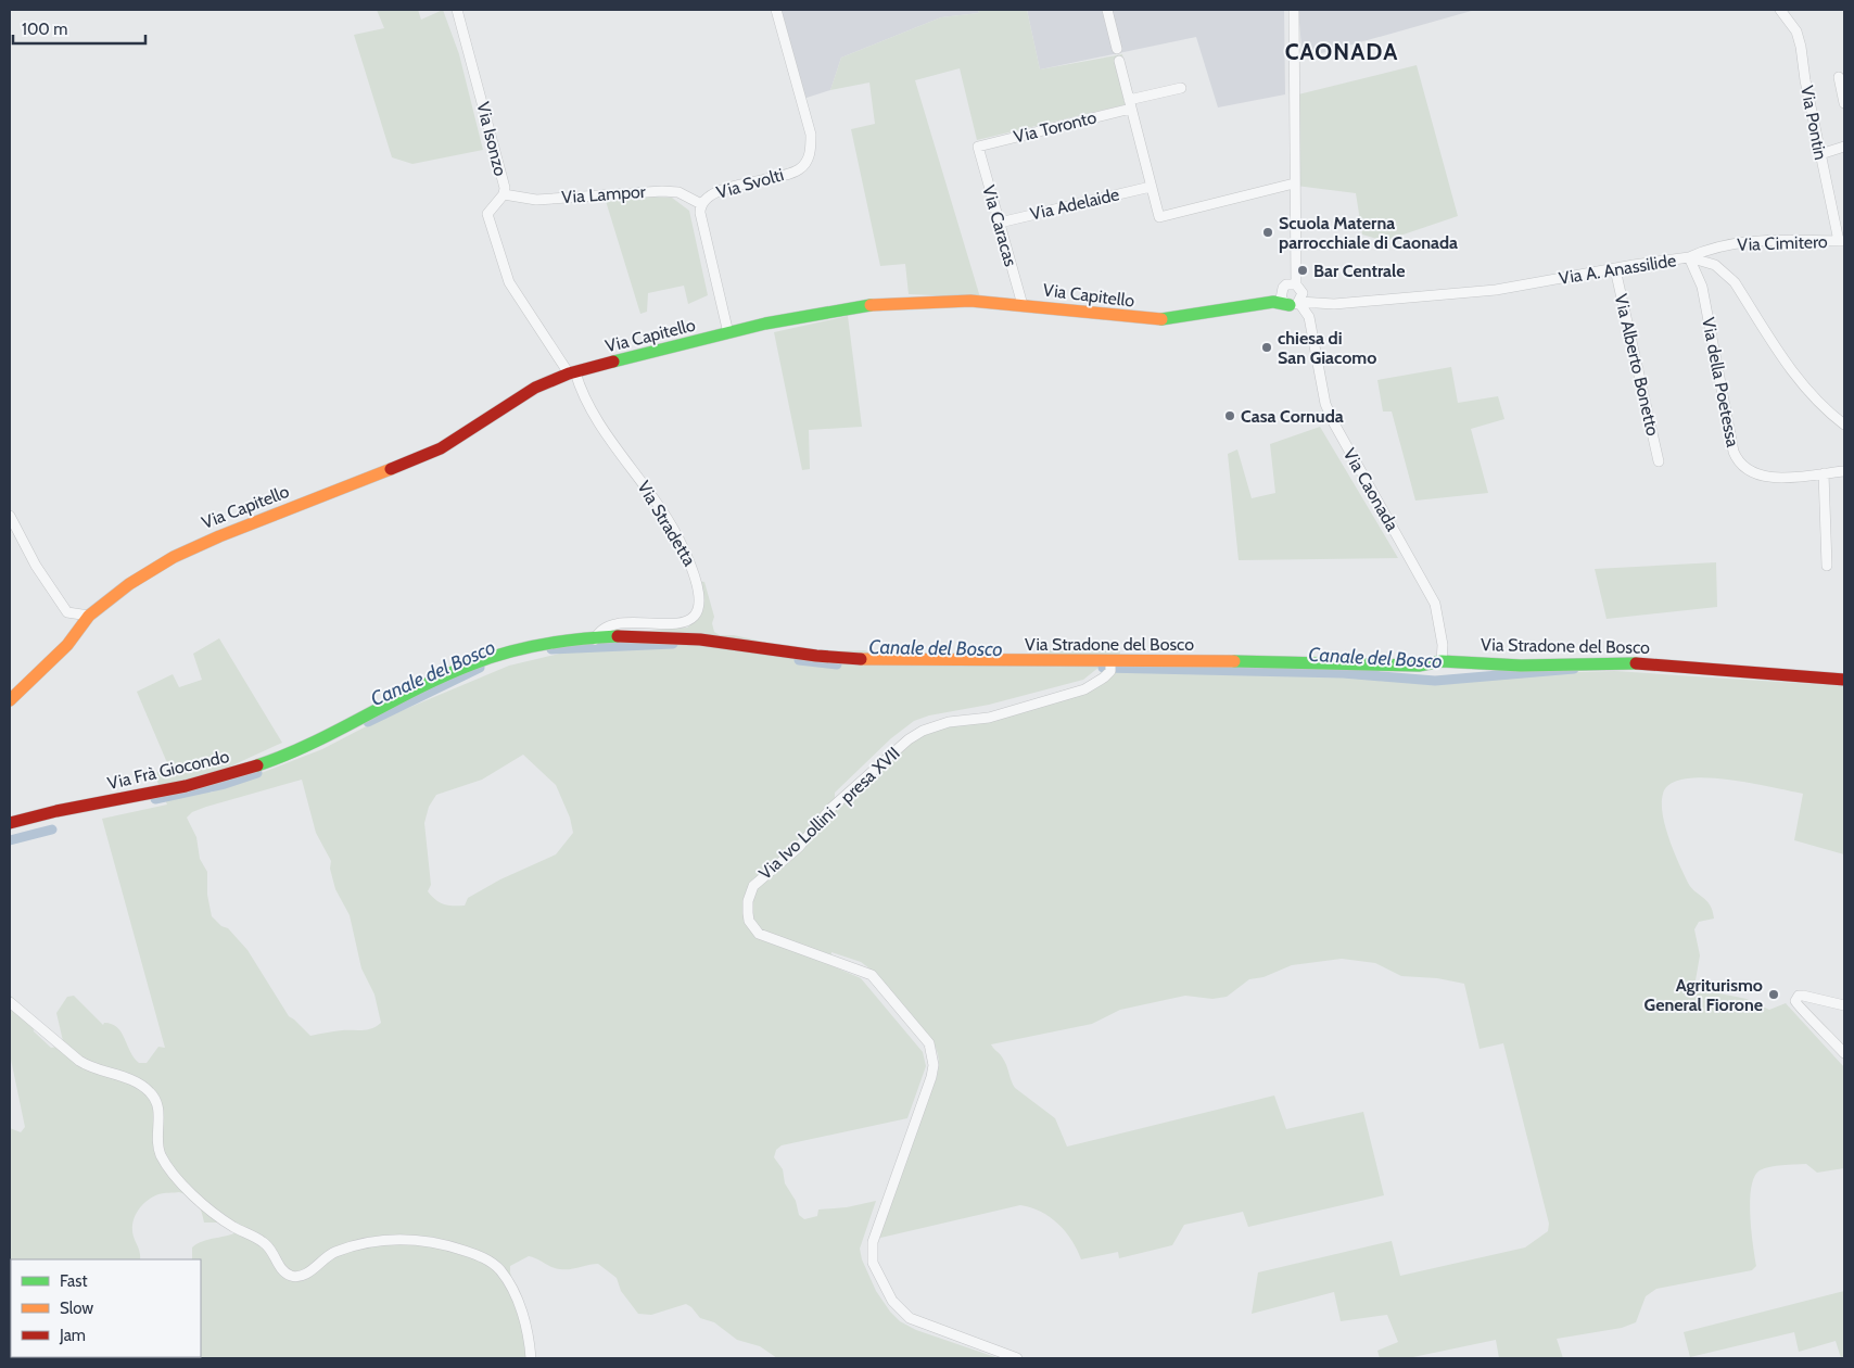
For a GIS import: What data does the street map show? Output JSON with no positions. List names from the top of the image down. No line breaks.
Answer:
{"streets":{"street":["Via Pontin","Via Toronto","Via Isonzo","Via Svolti","Via Lampor","Via Adelaide","Via Caracas","Via Cimitero","Via A. Anassilide","Via Capitello","Via Alberto Bonetto","Via della Poetessa","Via Caonada","Via Stradetta","Via Stradone del Bosco","Via Frà Giocondo","Via Ivo Lollini - presa XVII"]},"crossings":[["Via Pontin","Via Cimitero"],["Via Toronto","Via Caracas"],["Via Isonzo","Via Lampor"],["Via Isonzo","Via Capitello"],["Via Isonzo","Via Stradetta"],["Via Svolti","Via Lampor"],["Via Svolti","Via Capitello"],["Via Adelaide","Via Caracas"],["Via Caracas","Via Capitello"],["Via Cimitero","Via A. Anassilide"],["Via Cimitero","Via della Poetessa"],["Via A. Anassilide","Via Capitello"],["Via A. Anassilide","Via Alberto Bonetto"],["Via A. Anassilide","Via della Poetessa"],["Via A. Anassilide","Via Caonada"],["Via Capitello","Via Caonada"],["Via Capitello","Via Stradetta"],["Via Caonada","Via Stradone del Bosco"],["Via Stradetta","Via Stradone del Bosco"],["Via Stradone del Bosco","Via Frà Giocondo"],["Via Stradone del Bosco","Via Ivo Lollini - presa XVII"]],"districts":["CAONADA"],"water":["Canale del Bosco"],"places":["Scuola Materna parrocchiale di Caonada","Bar Centrale","chiesa di San Giacomo","Casa Cornuda","Agriturismo General Fiorone"],"legend":["Fast","Slow","Jam"],"scale_bar":"100 m"}
